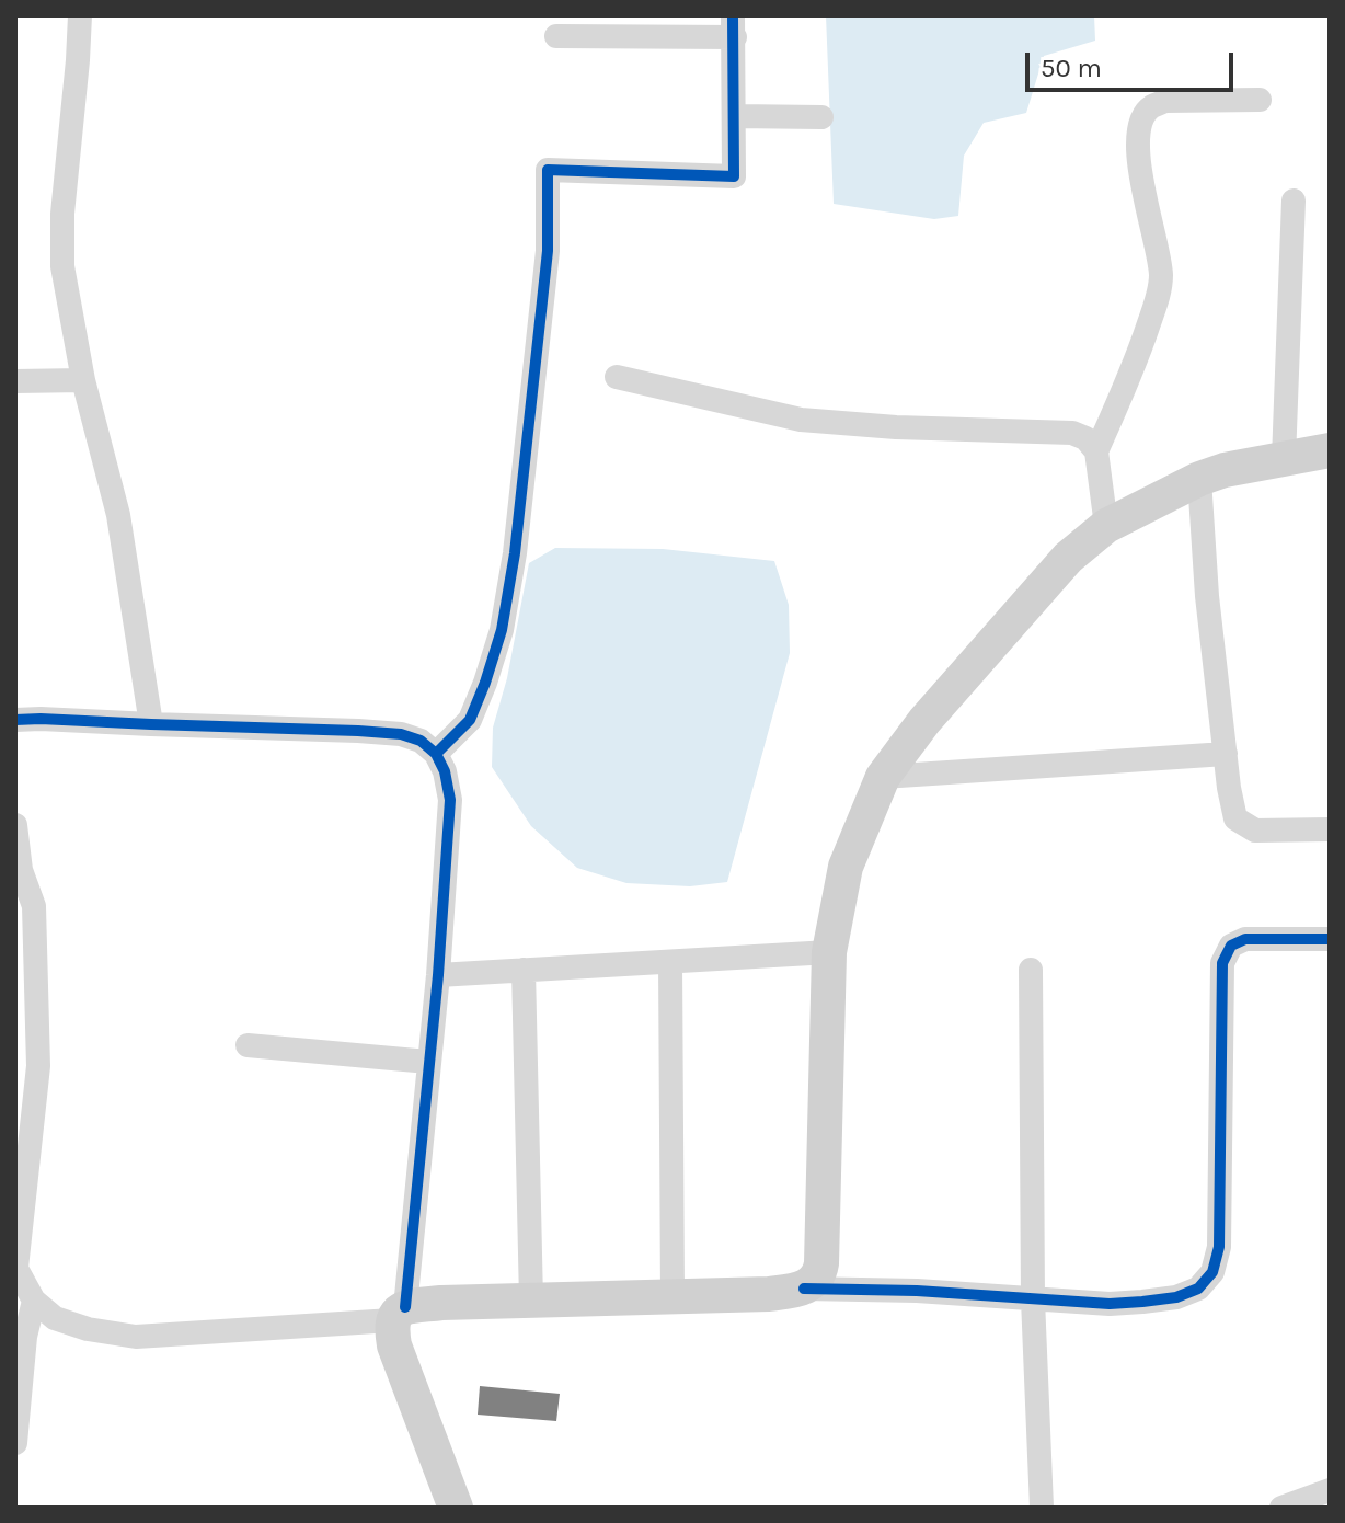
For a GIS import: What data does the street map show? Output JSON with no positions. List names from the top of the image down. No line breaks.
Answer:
{"scale_bar":"50 m"}
